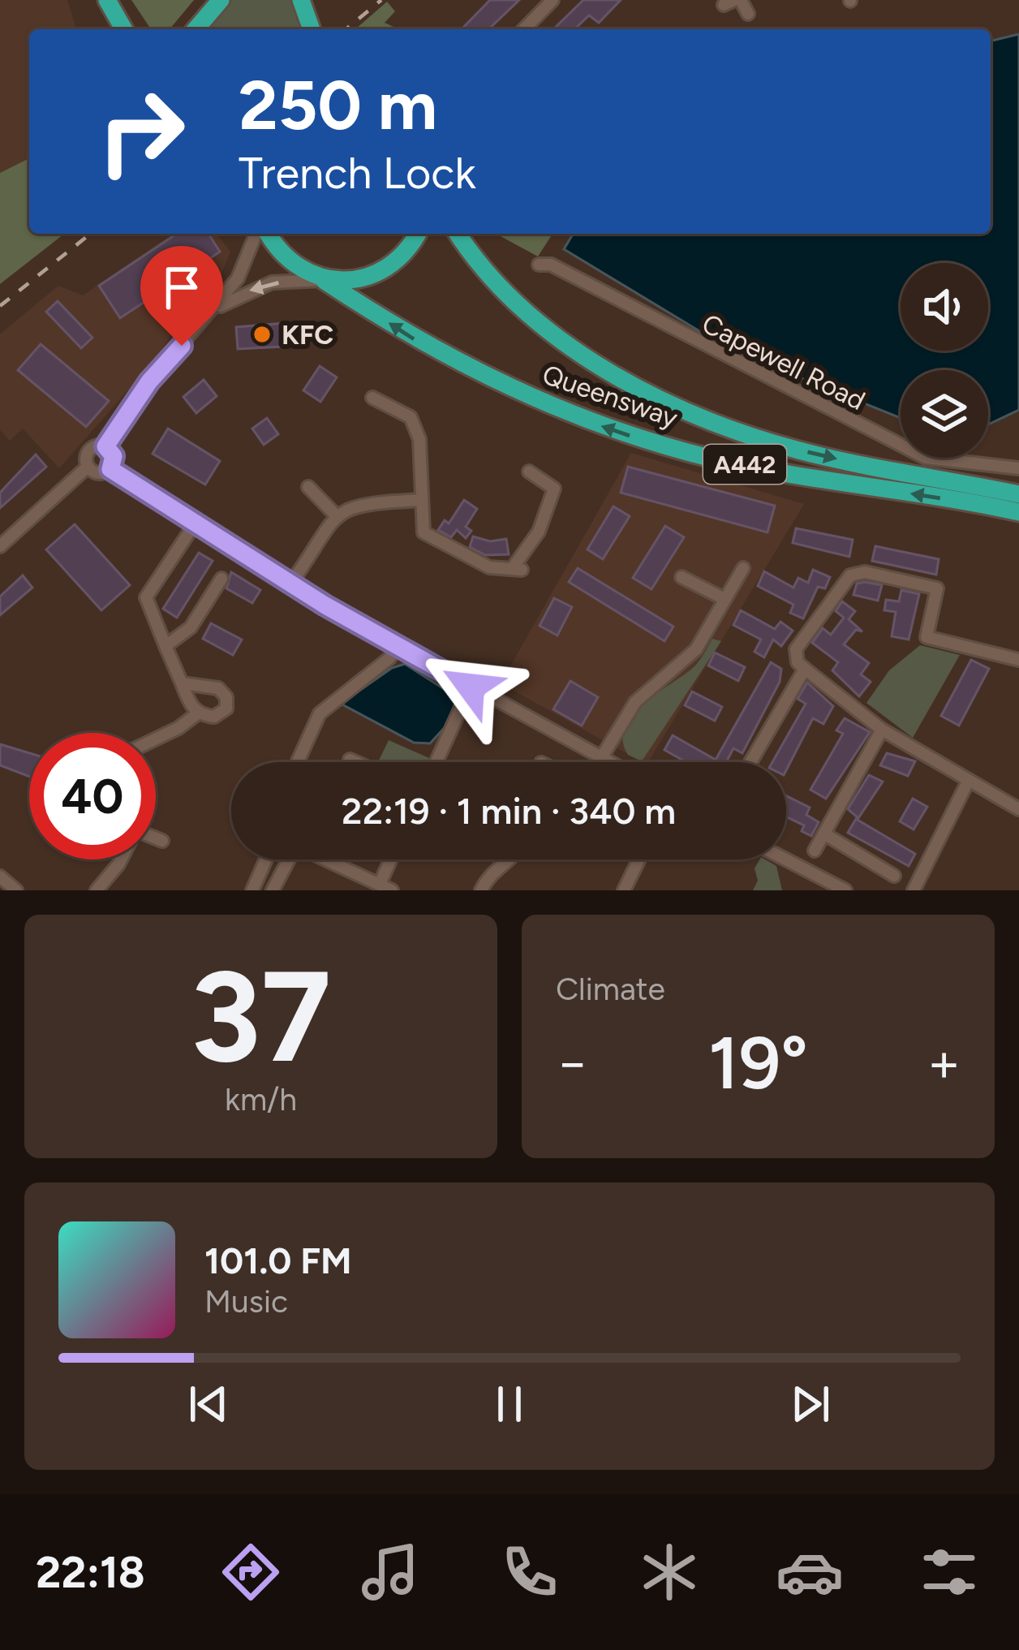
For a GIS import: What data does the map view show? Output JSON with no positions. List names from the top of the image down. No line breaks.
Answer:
{"streets":{"highway":["Queensway","A442"],"street":["Capewell Road"]},"crossings":[["Queensway","A442"]],"places":["KFC"],"page":{"turn":["250 m","Trench Lock"],"limit":"40","trip":"22:19 · 1 min · 340 m","tile":[["37","km/h"],"Climate"],"heat":["−","19°","+"],"song":["101.0 FM","Music"],"tabs":"22:18"}}
